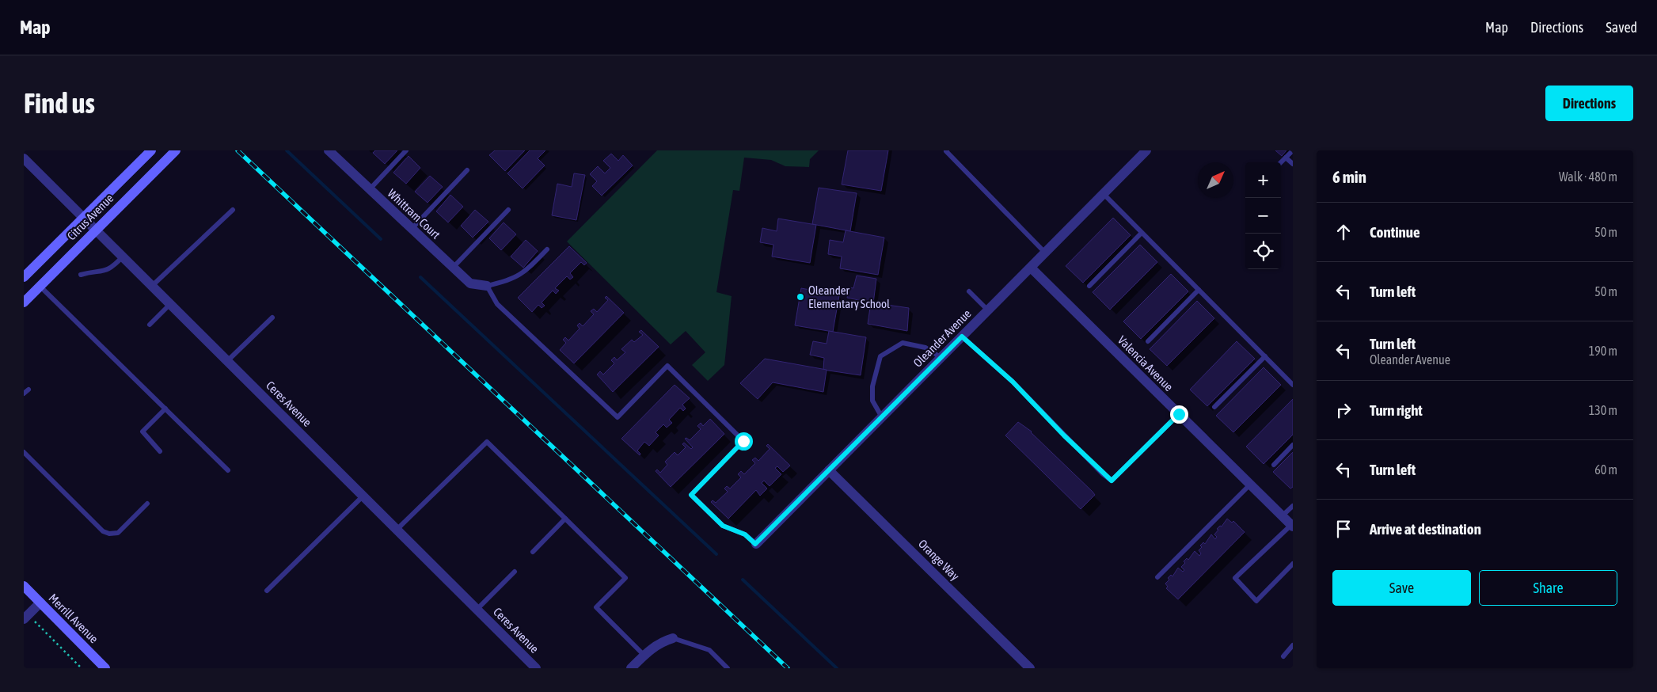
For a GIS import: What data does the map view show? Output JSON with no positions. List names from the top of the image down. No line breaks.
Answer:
{"streets":{"main road":["Citrus Avenue","Merrill Avenue"],"street":["Whittram Court","Oleander Avenue","Valencia Avenue","Ceres Avenue","Orange Way"]},"crossings":[["Citrus Avenue","Ceres Avenue"],["Oleander Avenue","Valencia Avenue"],["Oleander Avenue","Orange Way"]],"places":["Oleander Elementary School"],"north":"top right","page":{"header":"Map","nav":["Map","Directions","Saved"],"buttons":["Directions",["Save","Share"]],"title":"Find us","heading":["6 min","Walk · 480 m"],"map_buttons":["+","−"],"list":[["Continue","50 m"],["Turn left","50 m"],["Turn left","Oleander Avenue","190 m"],["Turn right","130 m"],["Turn left","60 m"],"Arrive at destination"]}}
